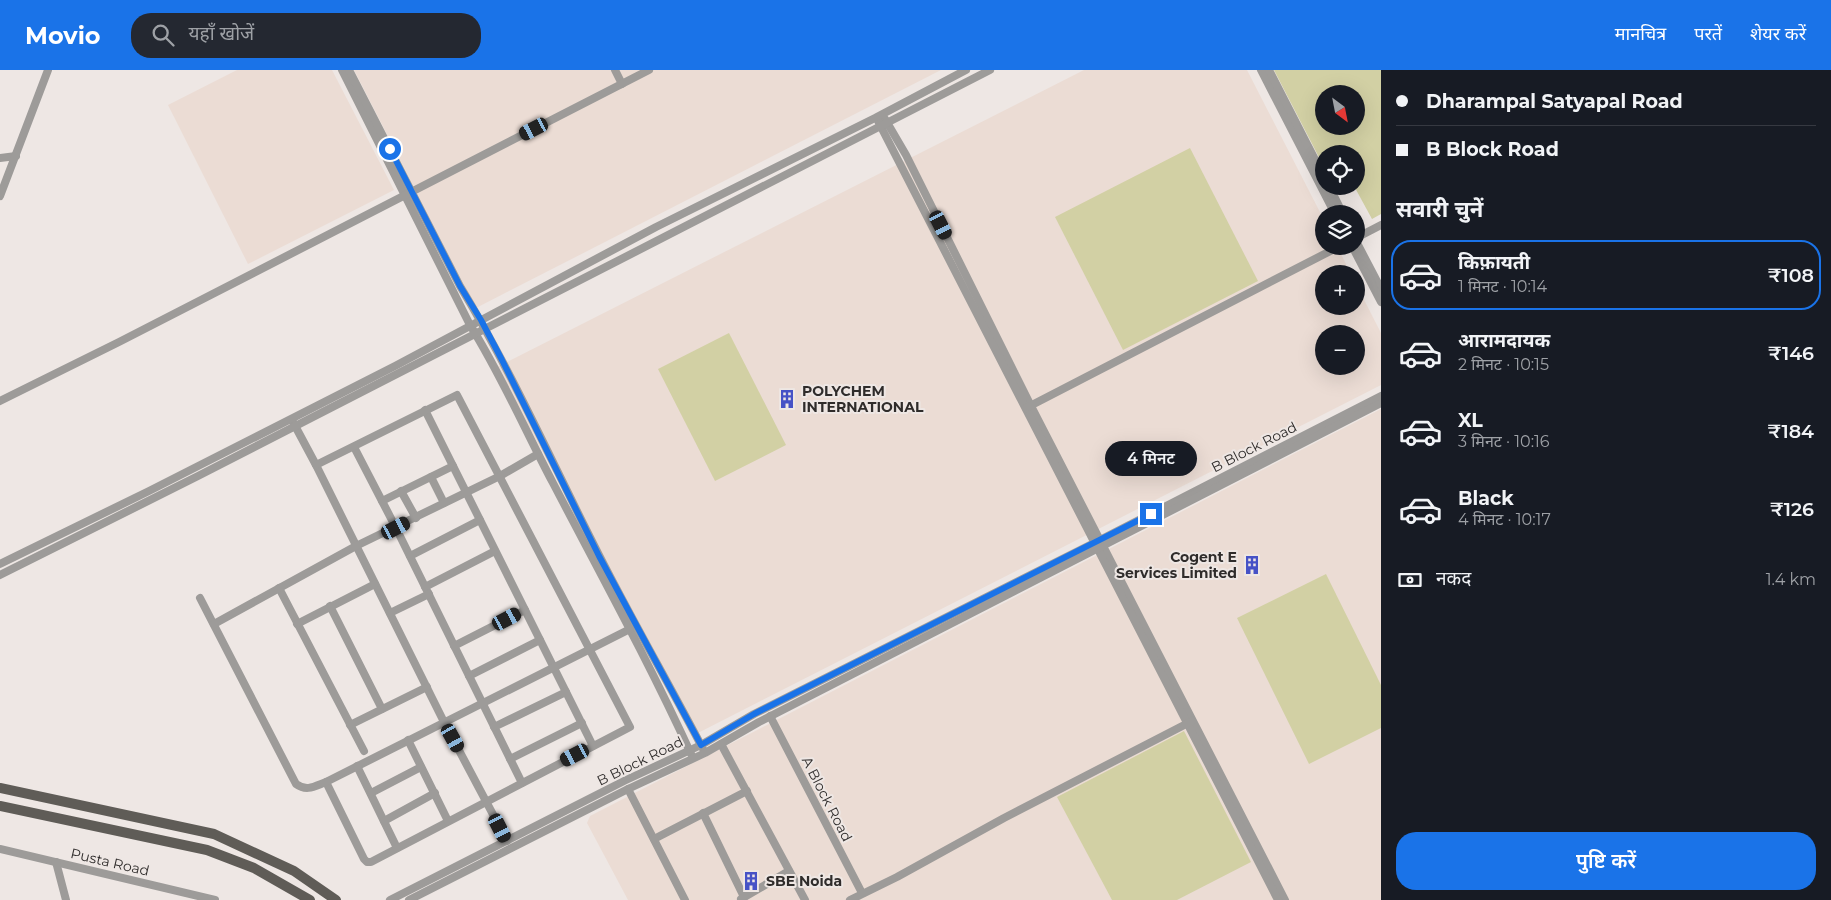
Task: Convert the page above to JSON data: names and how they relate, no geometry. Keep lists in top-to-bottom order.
{
  "streets": {
    "street": ["B Block Road", "A Block Road", "Pusta Road"]
  },
  "crossings": [
    ["B Block Road", "A Block Road"]
  ],
  "places": {
    "building": ["POLYCHEM INTERNATIONAL", "Cogent E Services Limited", "SBE Noida"]
  },
  "north": "bottom right",
  "page": {
    "header": "Movio",
    "search": "यहाँ खोजें",
    "nav": ["मानचित्र", "परतें", "शेयर करें"],
    "banner": ["Dharampal Satyapal Road", "B Block Road"],
    "map_buttons": ["+", "−"],
    "heading": "सवारी चुनें",
    "list": [
      {
        "name": "किफ़ायती",
        "note": "1 मिनट · 10:14",
        "value": "₹108"
      },
      {
        "name": "आरामदायक",
        "note": "2 मिनट · 10:15",
        "value": "₹146"
      },
      {
        "name": "XL",
        "note": "3 मिनट · 10:16",
        "value": "₹184"
      },
      {
        "name": "Black",
        "note": "4 मिनट · 10:17",
        "value": "₹126"
      }
    ],
    "bubble": "4 मिनट",
    "pay": ["नकद", "1.4 km"],
    "buttons": "पुष्टि करें"
  }
}
